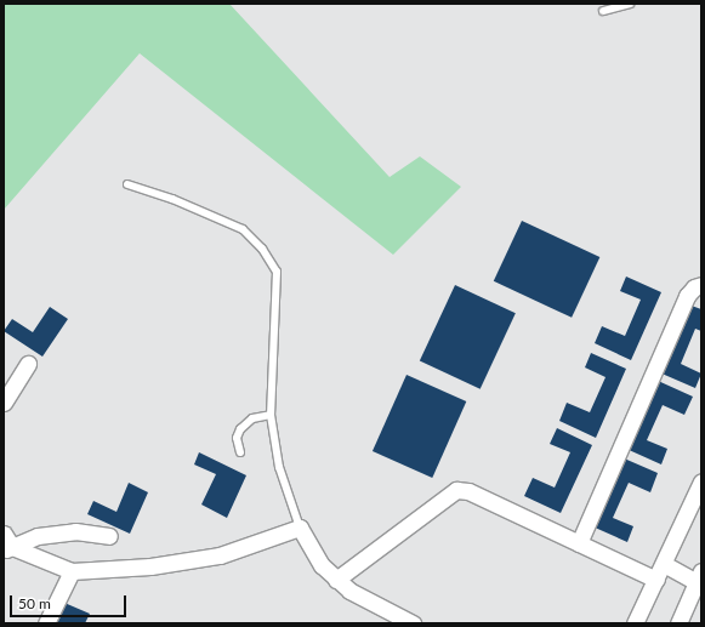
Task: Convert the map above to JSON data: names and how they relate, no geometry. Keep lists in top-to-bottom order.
{
  "scale_bar": "50 m"
}
